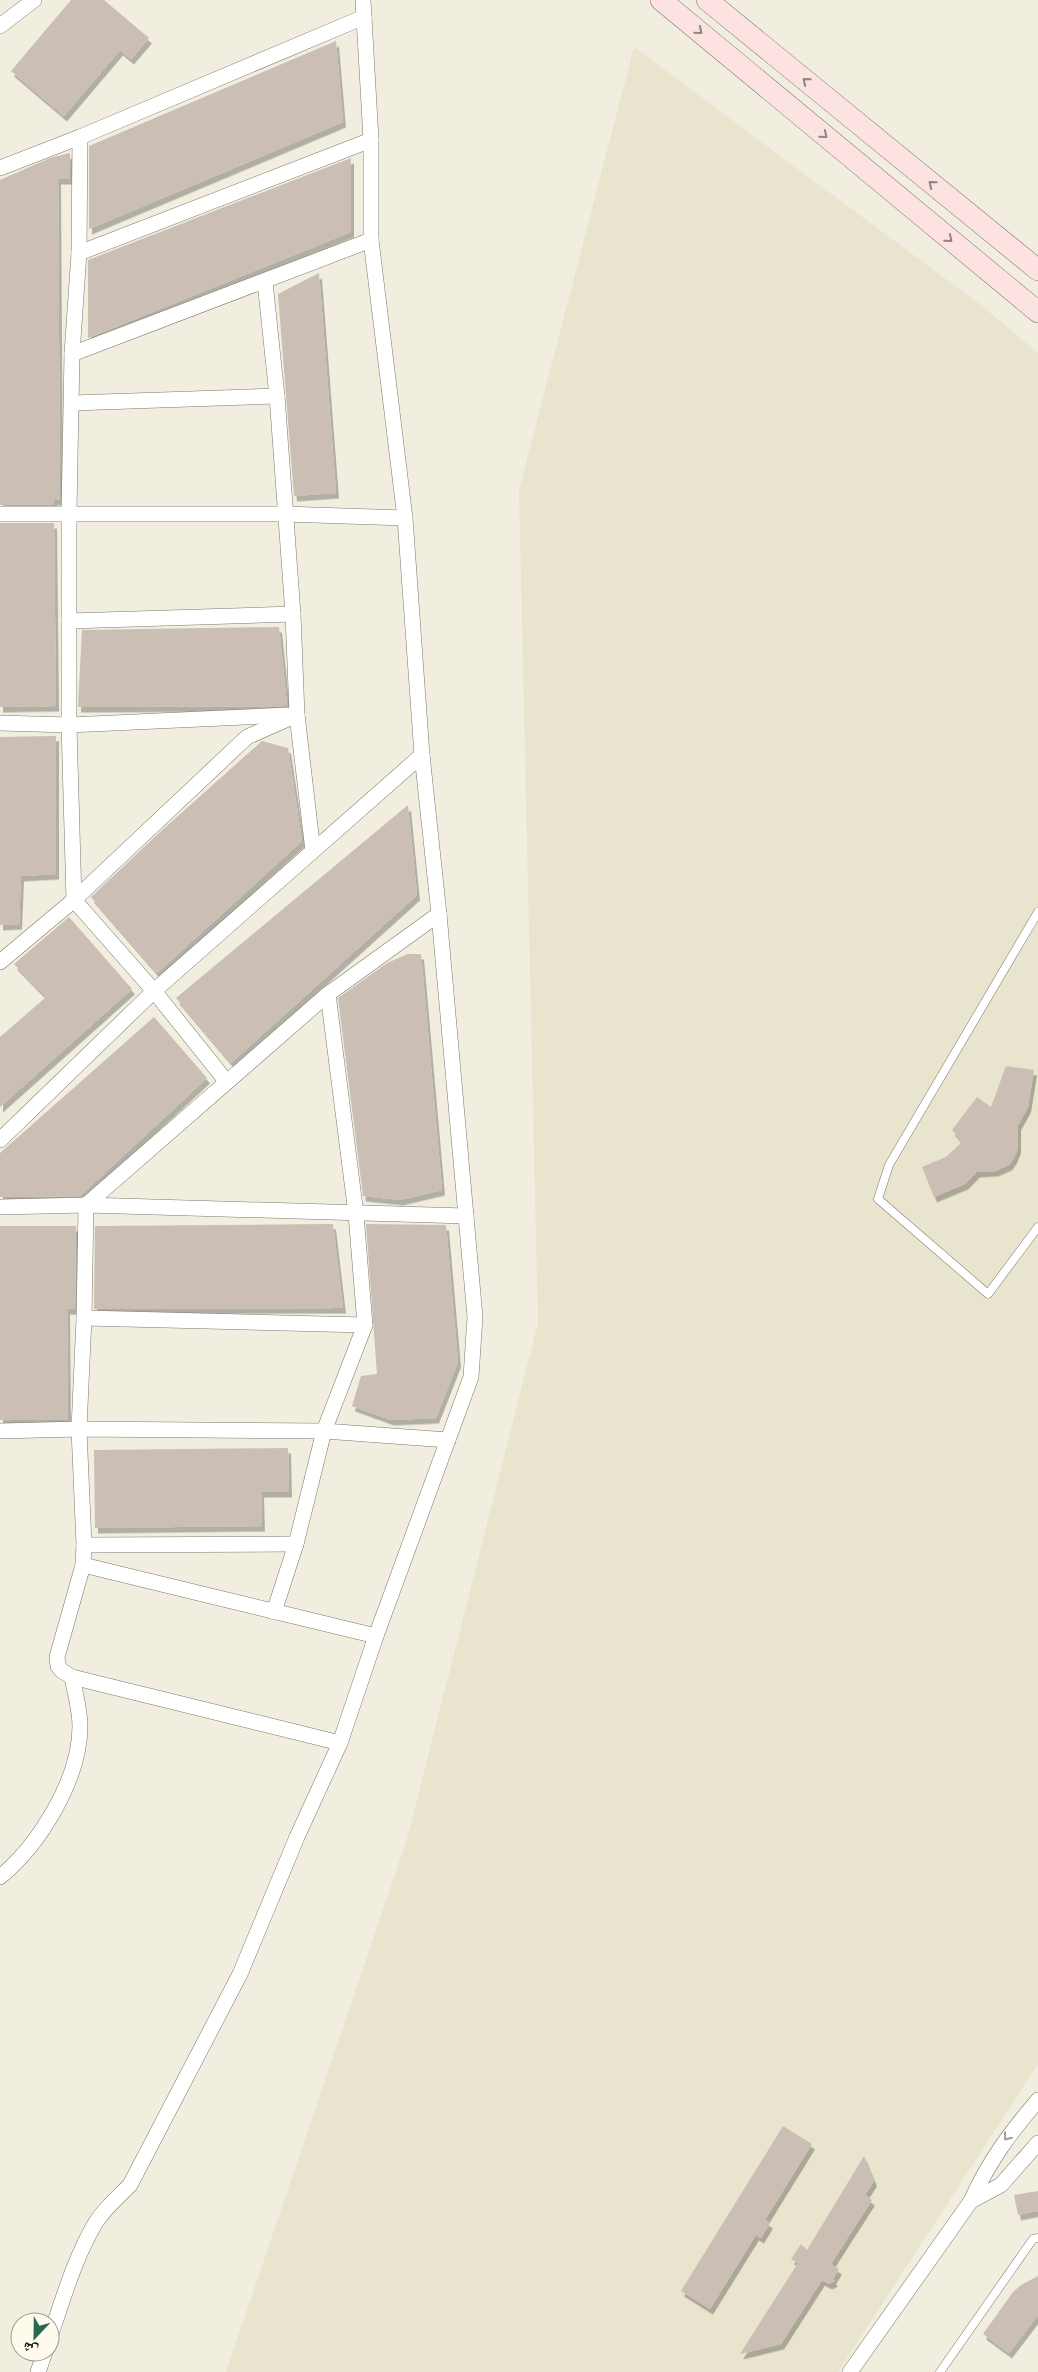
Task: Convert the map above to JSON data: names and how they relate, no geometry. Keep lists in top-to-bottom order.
{
  "north": "bottom"
}
